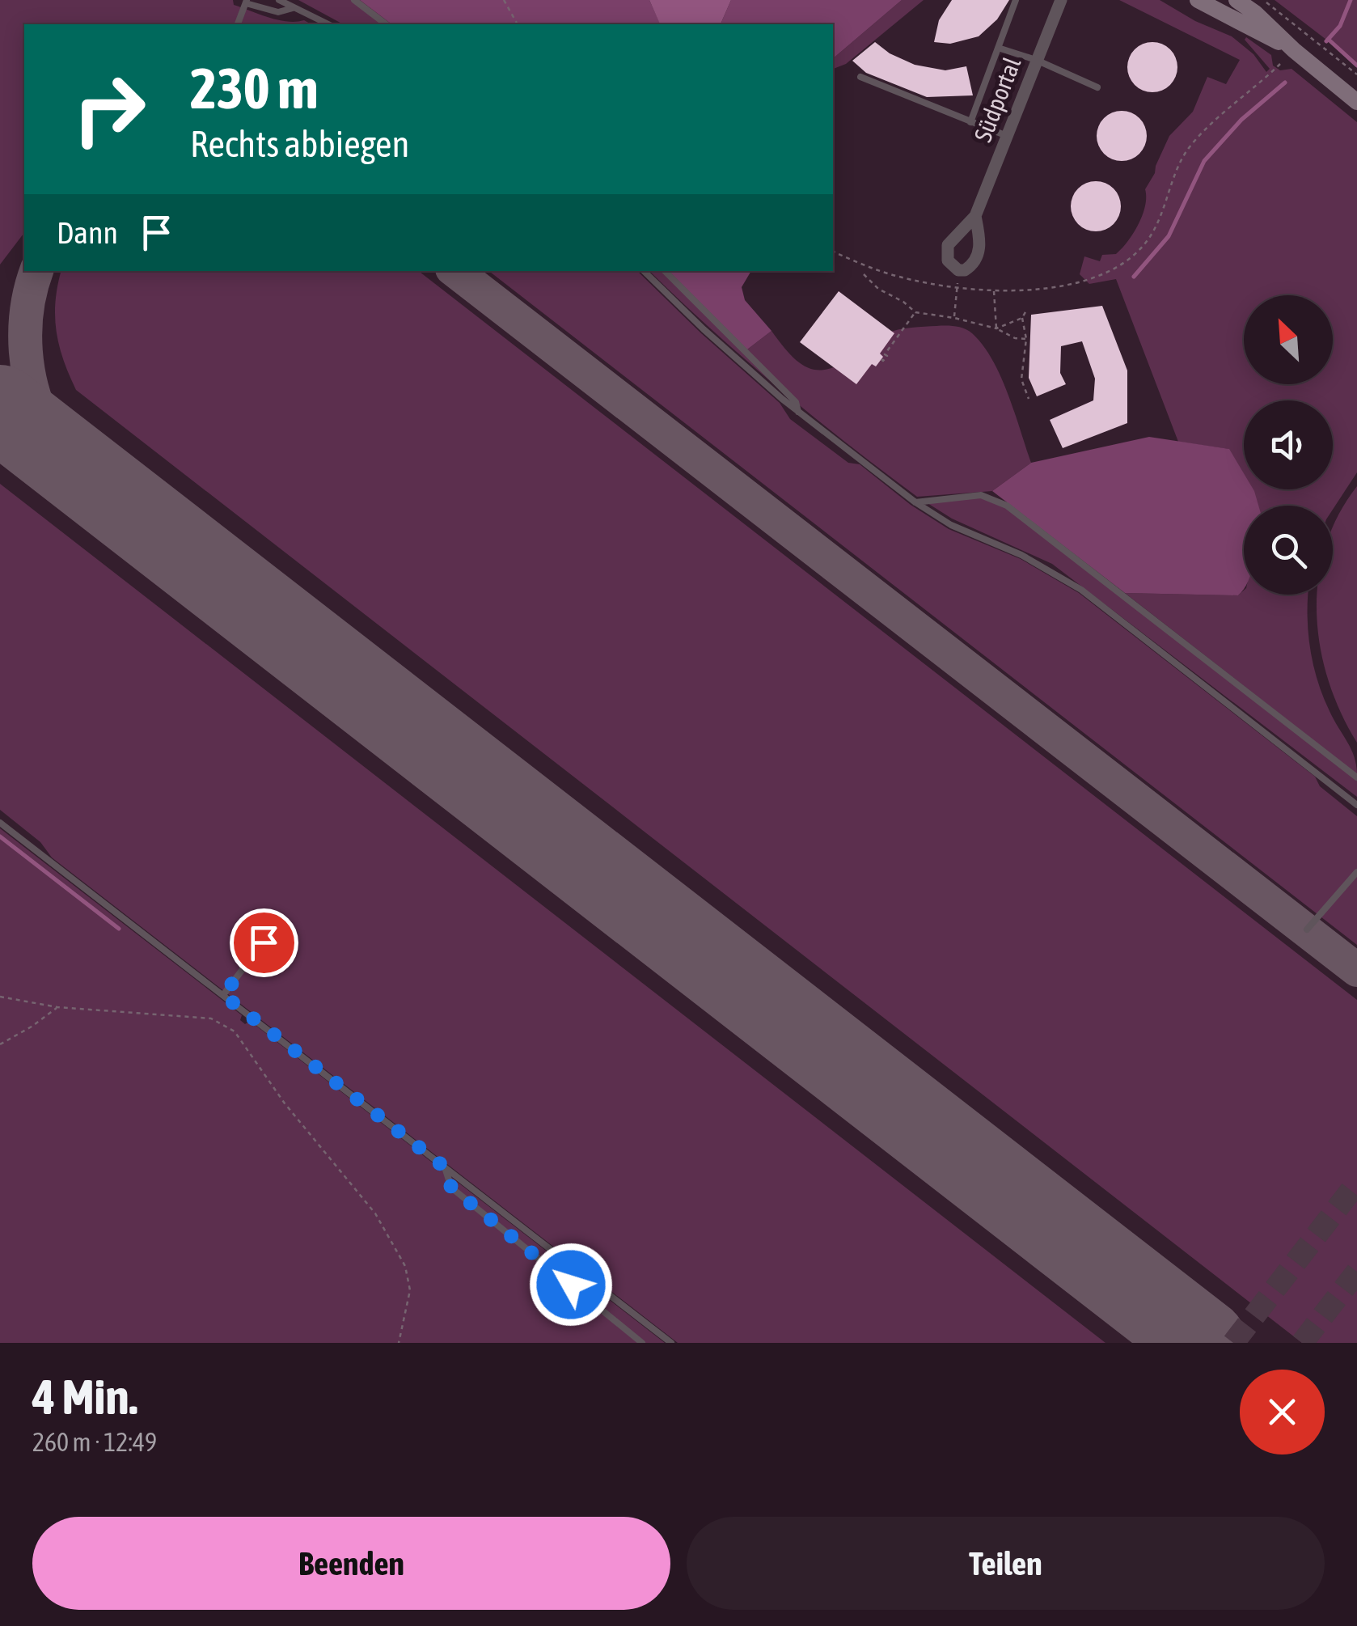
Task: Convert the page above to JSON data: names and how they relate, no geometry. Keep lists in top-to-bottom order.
{
  "streets": {
    "street": ["Südportal"]
  },
  "north": "top left",
  "page": {
    "turn": ["230 m", "Rechts abbiegen"],
    "then": "Dann",
    "heading": ["4 Min.", "260 m · 12:49"],
    "buttons": ["Beenden", "Teilen"]
  }
}
